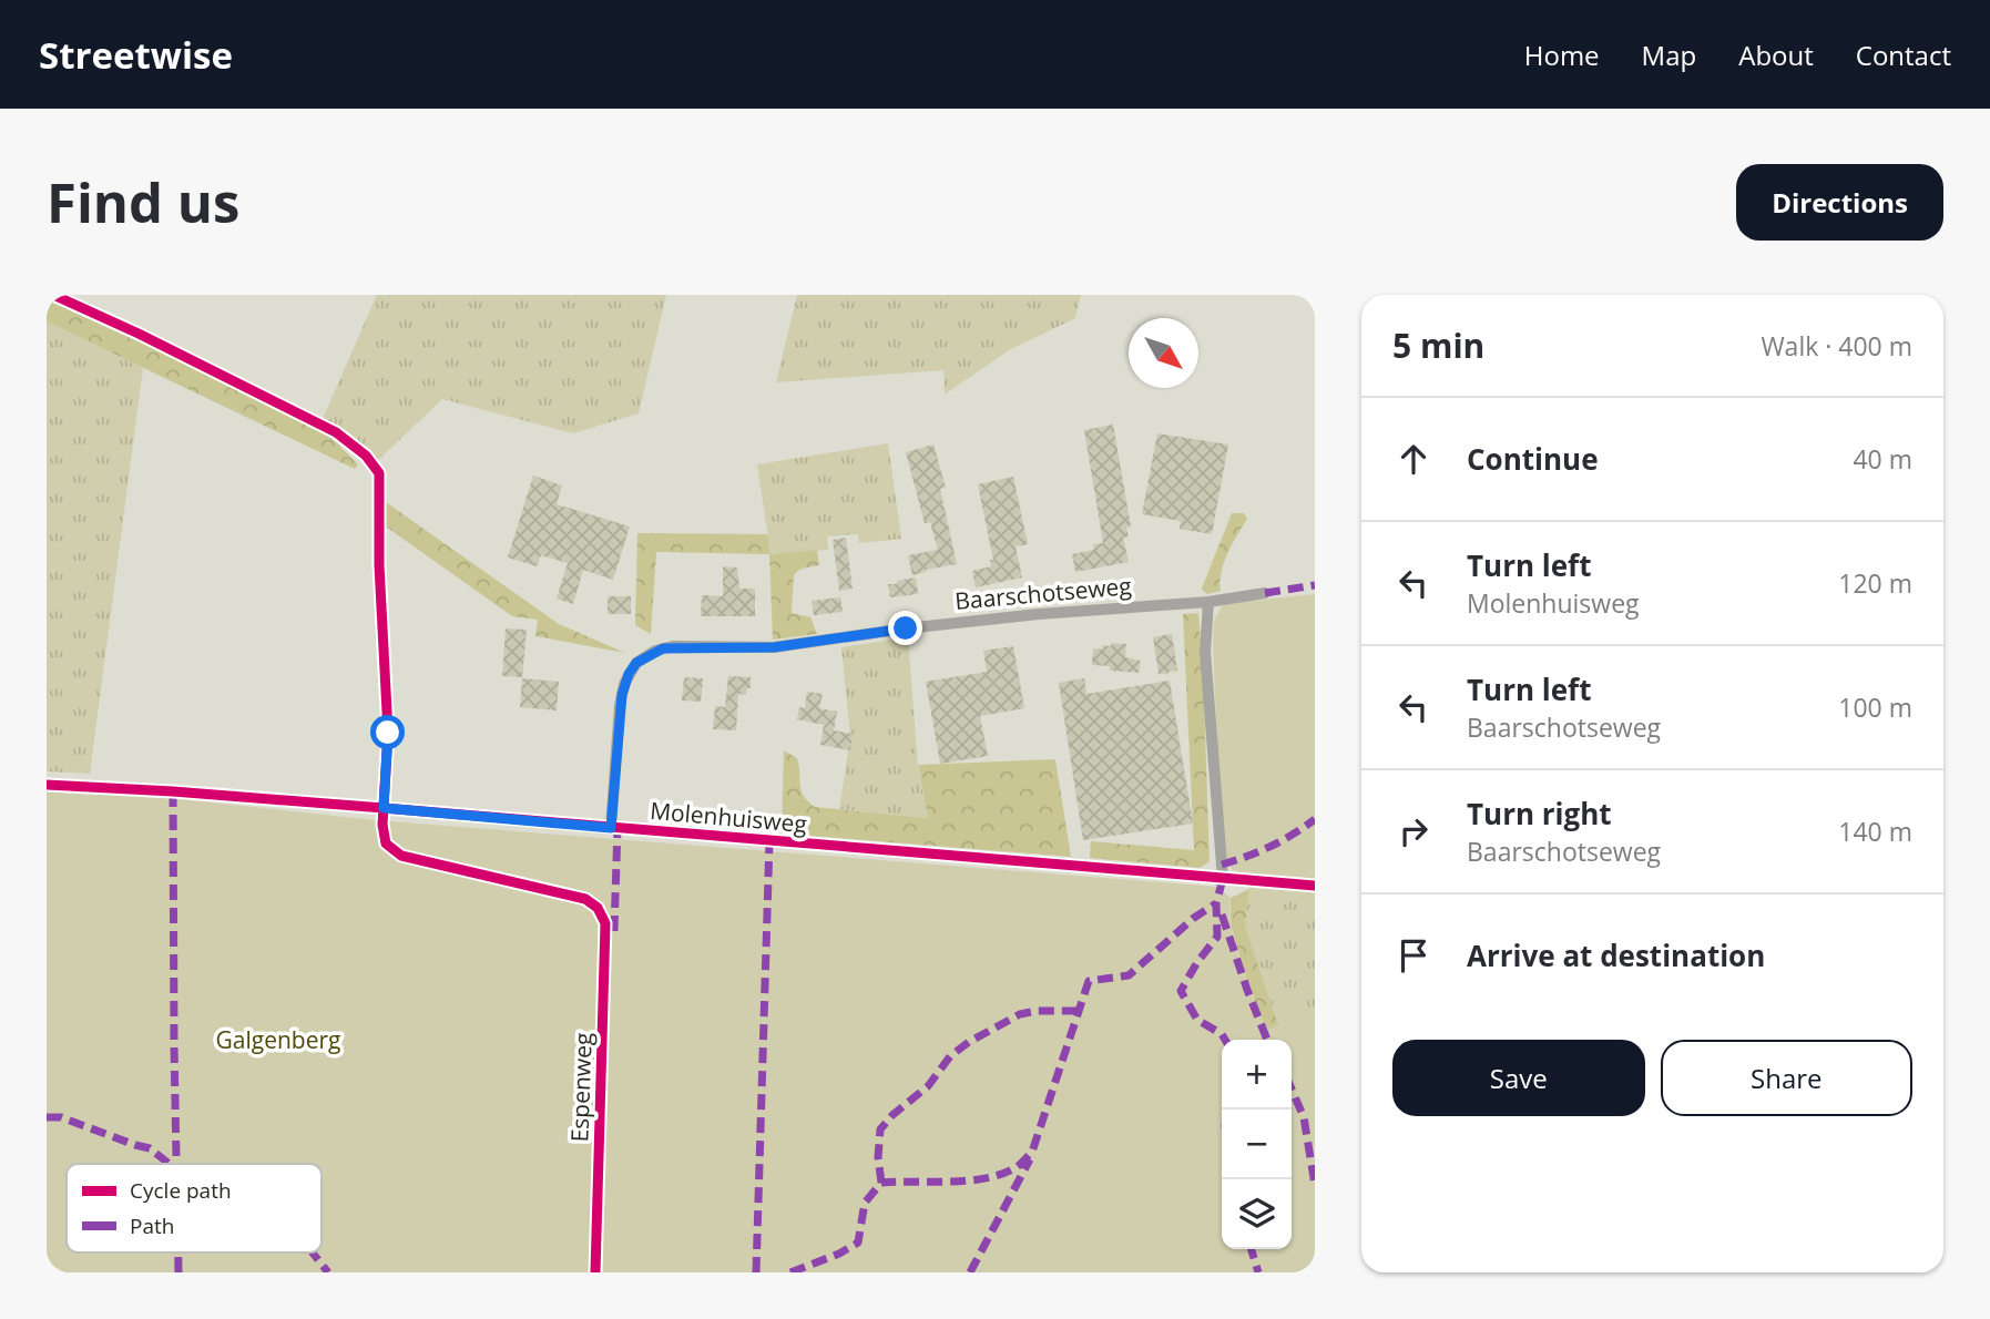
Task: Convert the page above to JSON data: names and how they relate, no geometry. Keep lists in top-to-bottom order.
{
  "streets": {
    "street": ["Baarschotseweg", "Molenhuisweg"],
    "cycle path": ["Espenweg"]
  },
  "crossings": [
    ["Baarschotseweg", "Molenhuisweg"]
  ],
  "parks": ["Galgenberg"],
  "legend": ["Cycle path", "Path"],
  "north": "bottom right",
  "page": {
    "header": "Streetwise",
    "nav": [
      "Home",
      "Map",
      "About",
      "Contact"
    ],
    "buttons": [
      "Directions",
      ["Save", "Share"]
    ],
    "title": "Find us",
    "heading": ["5 min", "Walk · 400 m"],
    "list": [
      ["Continue", "40 m"],
      ["Turn left", "Molenhuisweg", "120 m"],
      ["Turn left", "Baarschotseweg", "100 m"],
      ["Turn right", "Baarschotseweg", "140 m"],
      "Arrive at destination"
    ],
    "map_buttons": ["+", "−"]
  }
}
